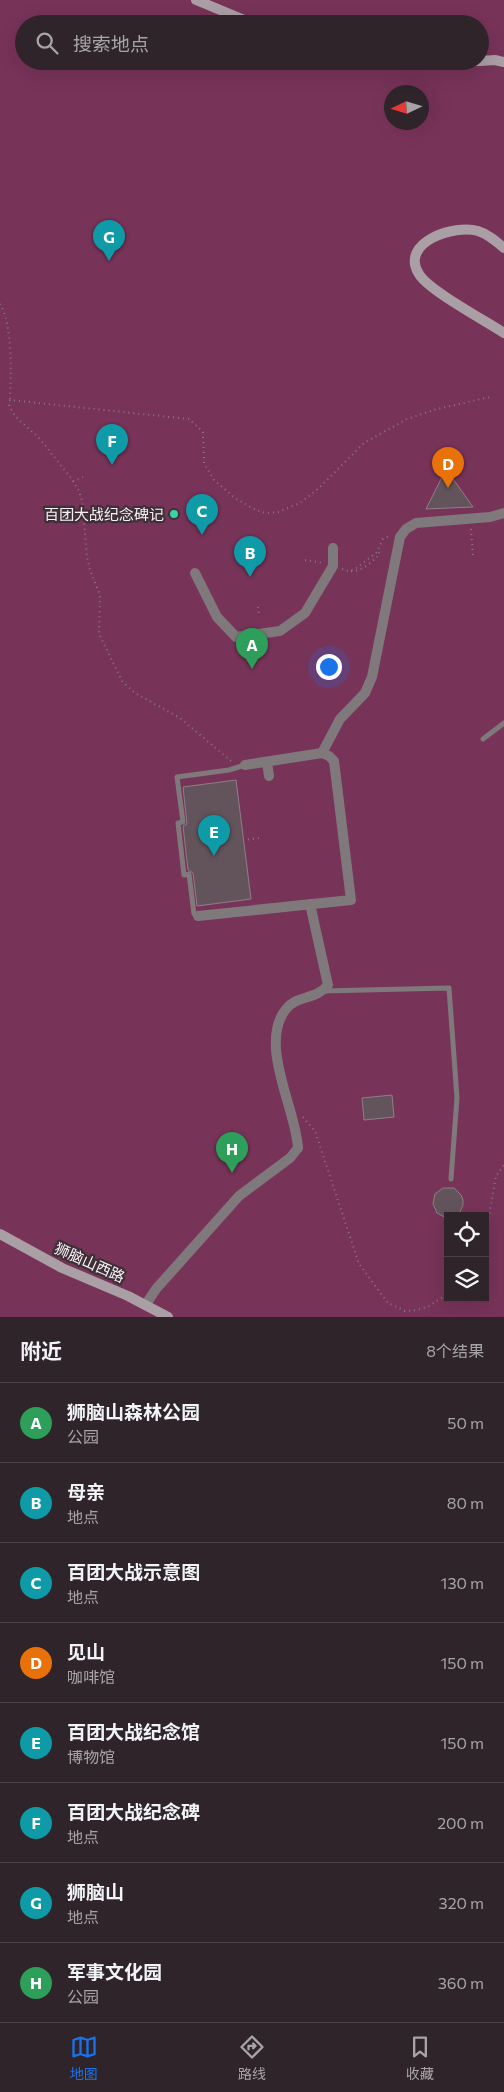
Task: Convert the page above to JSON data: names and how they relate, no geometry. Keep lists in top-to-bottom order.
{
  "streets": {
    "street": ["狮脑山西路"]
  },
  "places": ["百团大战纪念碑记"],
  "north": "left",
  "page": {
    "search": "搜索地点",
    "pins": [
      "G",
      "F",
      "D",
      "C",
      "B",
      "A",
      "E",
      "H"
    ],
    "heading": ["附近", "8个结果"],
    "list": [
      {
        "mark": "A",
        "name": "狮脑山森林公园",
        "note": "公园",
        "value": "50 m"
      },
      {
        "mark": "B",
        "name": "母亲",
        "note": "地点",
        "value": "80 m"
      },
      {
        "mark": "C",
        "name": "百团大战示意图",
        "note": "地点",
        "value": "130 m"
      },
      {
        "mark": "D",
        "name": "见山",
        "note": "咖啡馆",
        "value": "150 m"
      },
      {
        "mark": "E",
        "name": "百团大战纪念馆",
        "note": "博物馆",
        "value": "150 m"
      },
      {
        "mark": "F",
        "name": "百团大战纪念碑",
        "note": "地点",
        "value": "200 m"
      },
      {
        "mark": "G",
        "name": "狮脑山",
        "note": "地点",
        "value": "320 m"
      },
      {
        "mark": "H",
        "name": "军事文化园",
        "note": "公园",
        "value": "360 m"
      }
    ],
    "nav": ["地图", "路线", "收藏"]
  }
}
